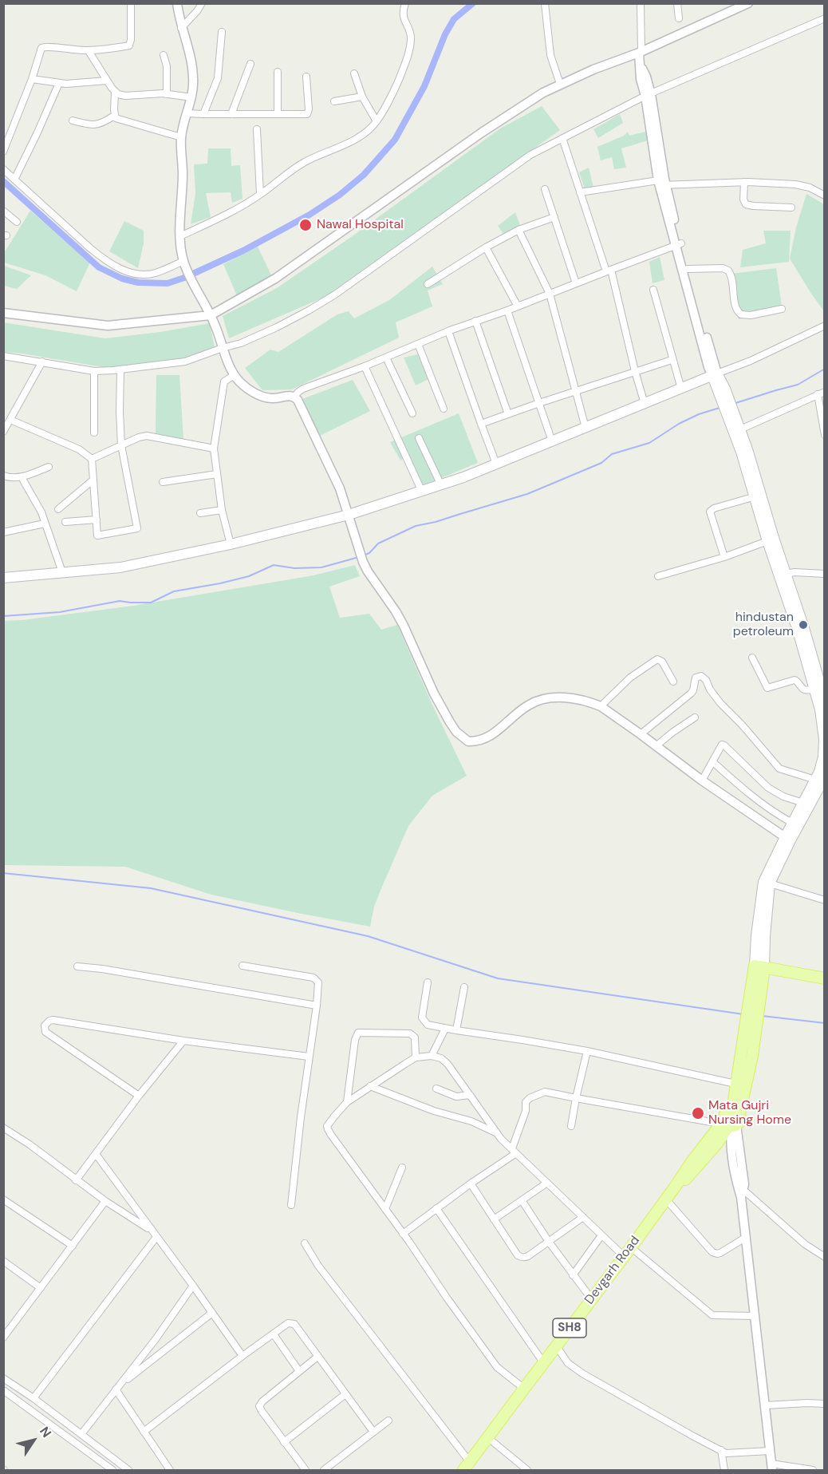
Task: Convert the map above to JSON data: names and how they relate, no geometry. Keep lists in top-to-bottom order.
{
  "streets": {
    "main road": ["Devgarh Road", "SH8"]
  },
  "crossings": [
    ["Devgarh Road", "SH8"]
  ],
  "places": ["Nawal Hospital", "hindustan petroleum", "Mata Gujri Nursing Home"],
  "north": "top right"
}
